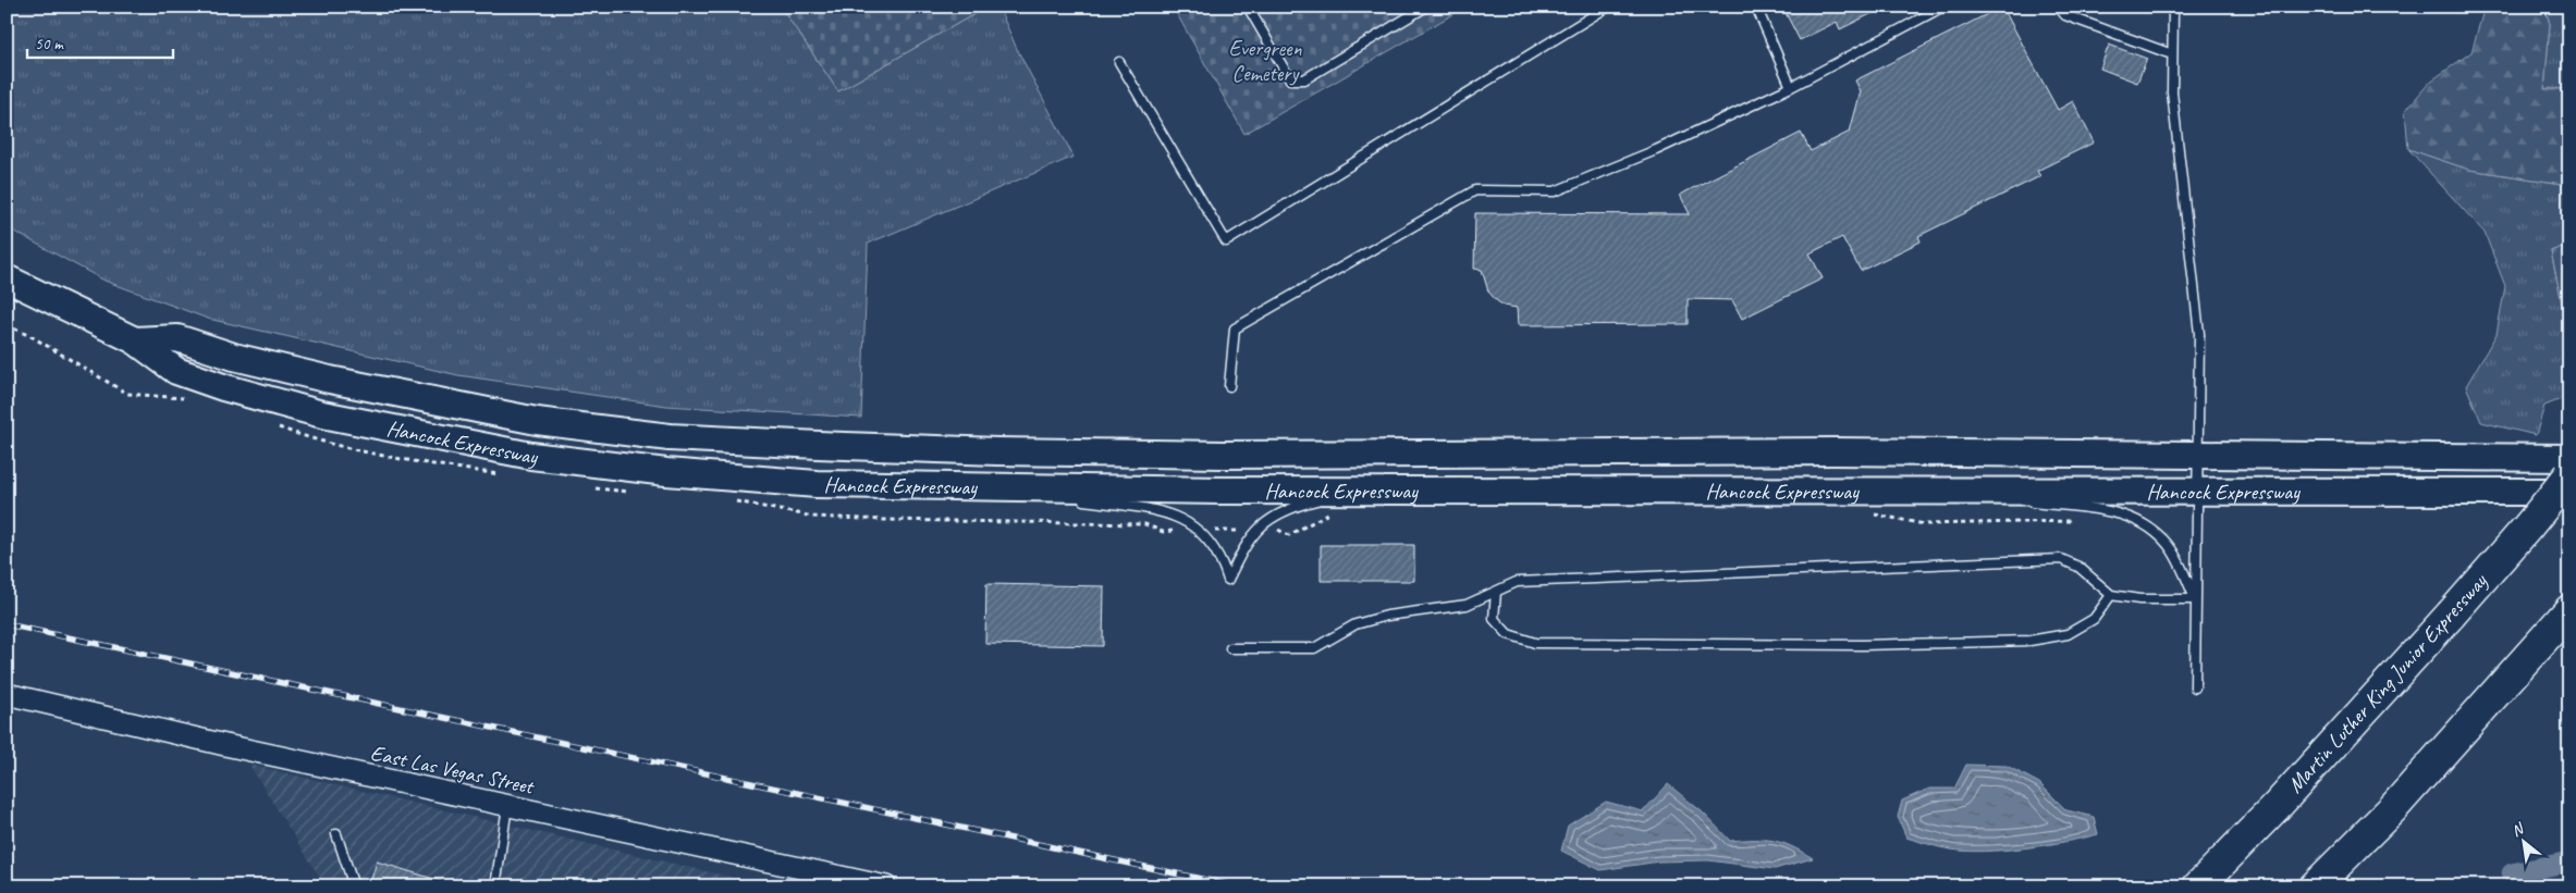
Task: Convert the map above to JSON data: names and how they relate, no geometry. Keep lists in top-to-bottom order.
{
  "streets": {
    "highway": ["Martin Luther King Junior Expressway"],
    "main road": ["Hancock Expressway"],
    "street": ["East Las Vegas Street"]
  },
  "parks": ["Evergreen Cemetery"],
  "scale_bar": "50 m",
  "north": "top left"
}
